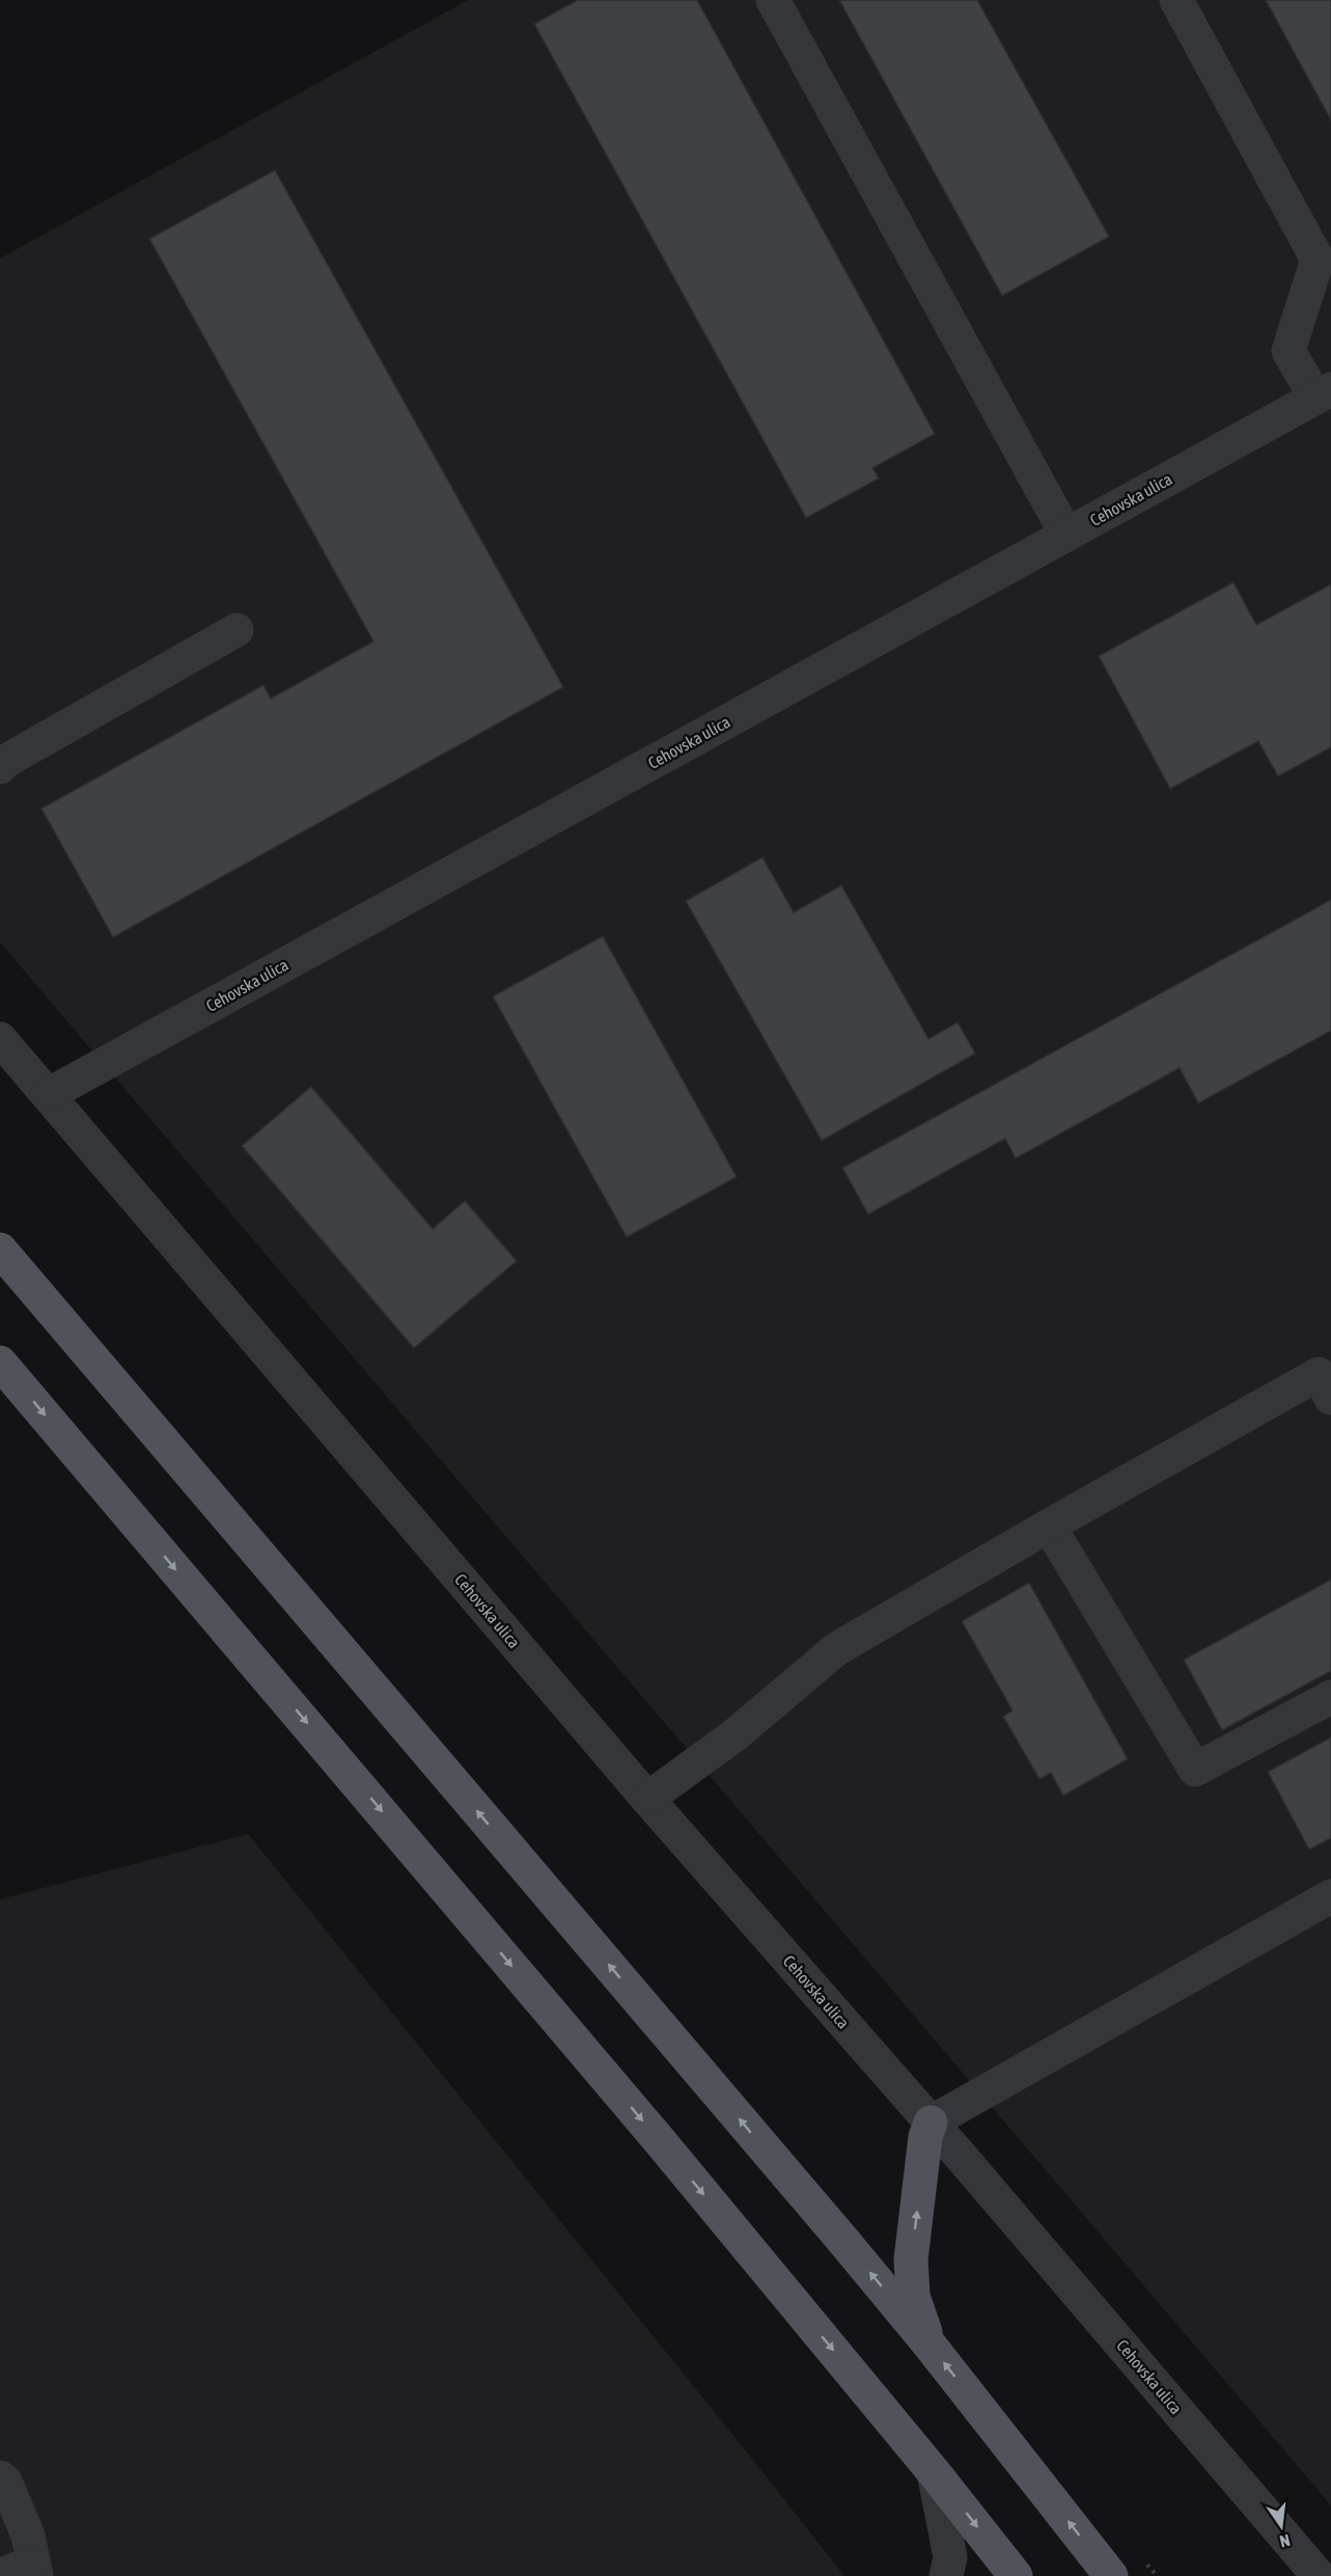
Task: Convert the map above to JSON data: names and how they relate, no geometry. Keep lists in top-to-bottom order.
{
  "streets": {
    "street": ["Cehovska ulica"]
  },
  "north": "bottom"
}
